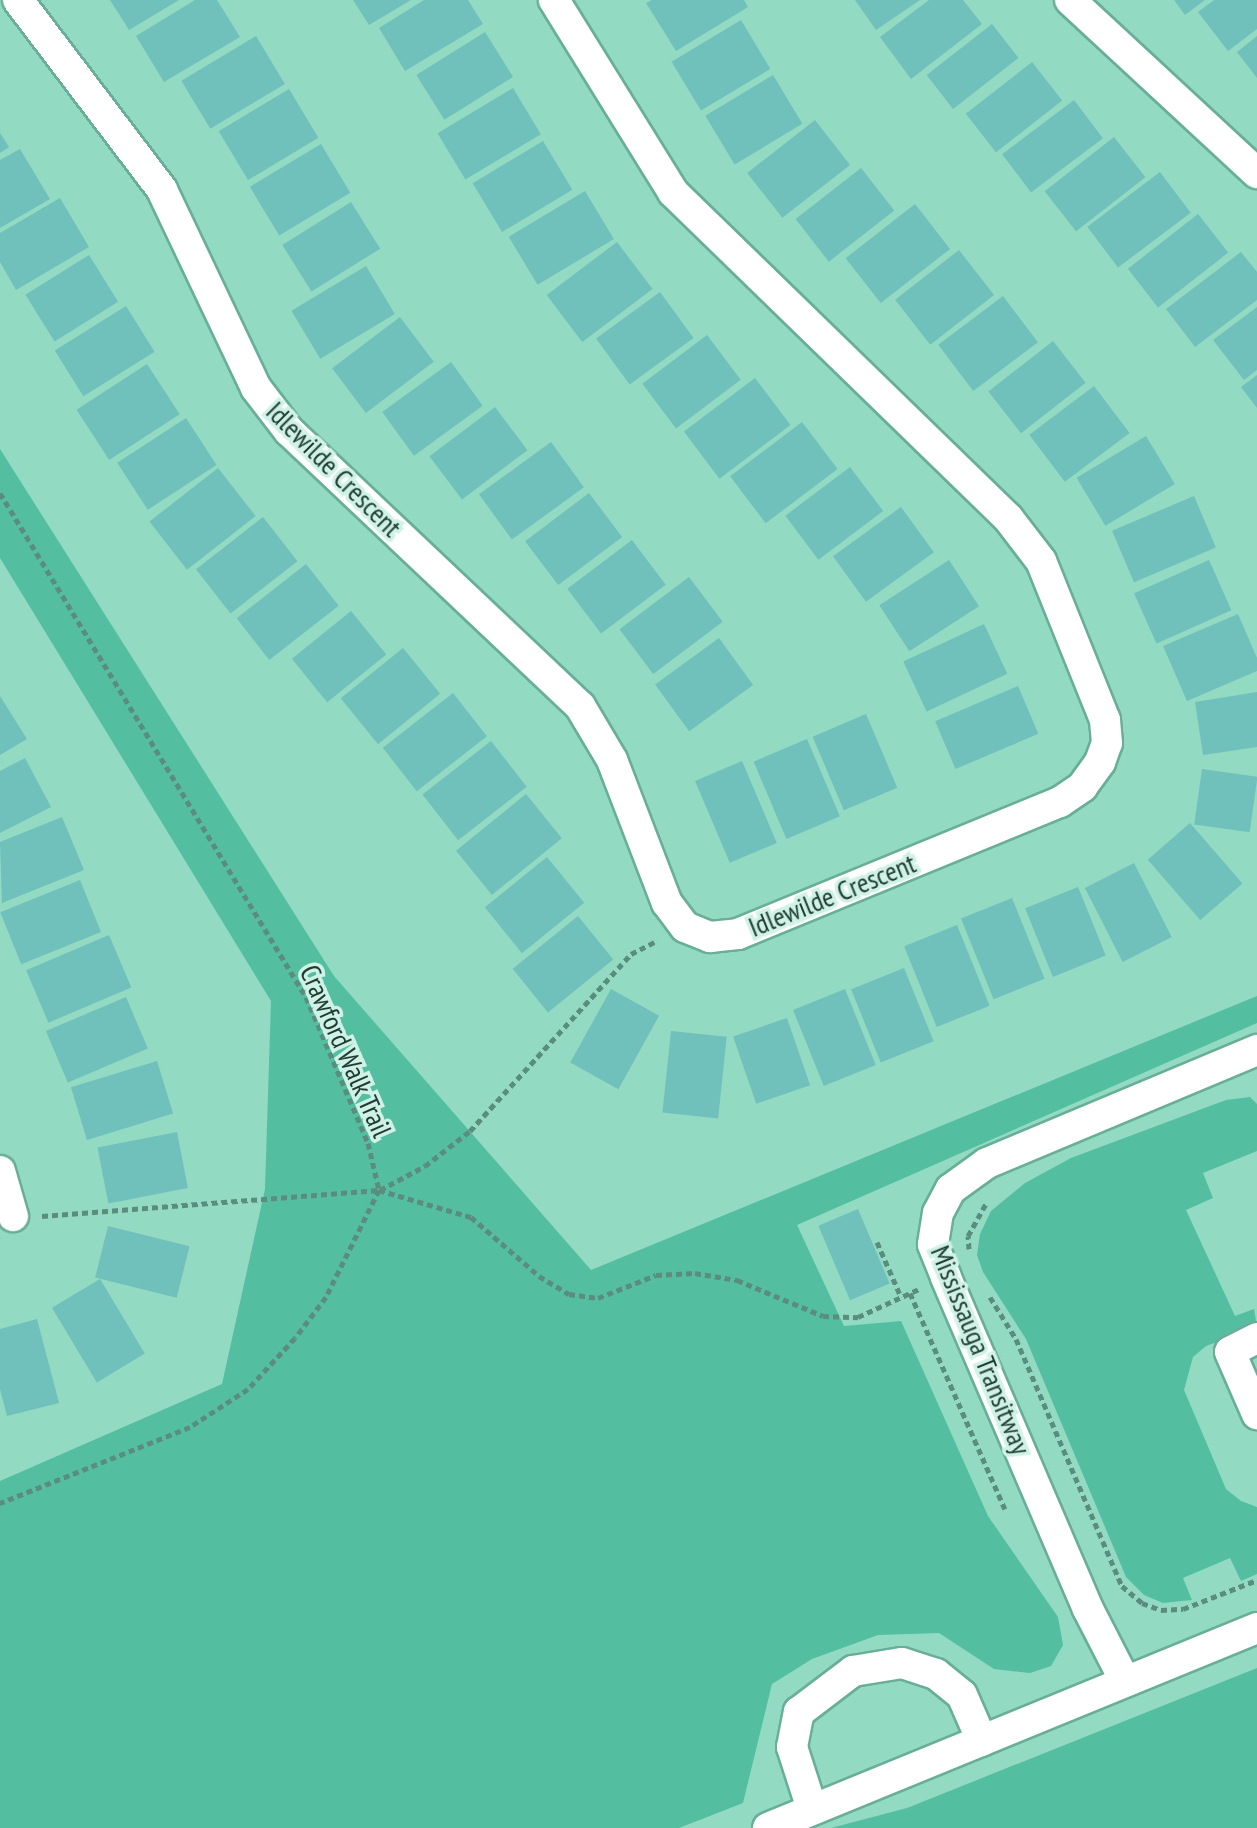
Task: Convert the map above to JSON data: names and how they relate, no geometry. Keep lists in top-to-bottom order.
{
  "streets": {
    "street": ["Idlewilde Crescent", "Mississauga Transitway"],
    "path": ["Crawford Walk Trail"]
  }
}
